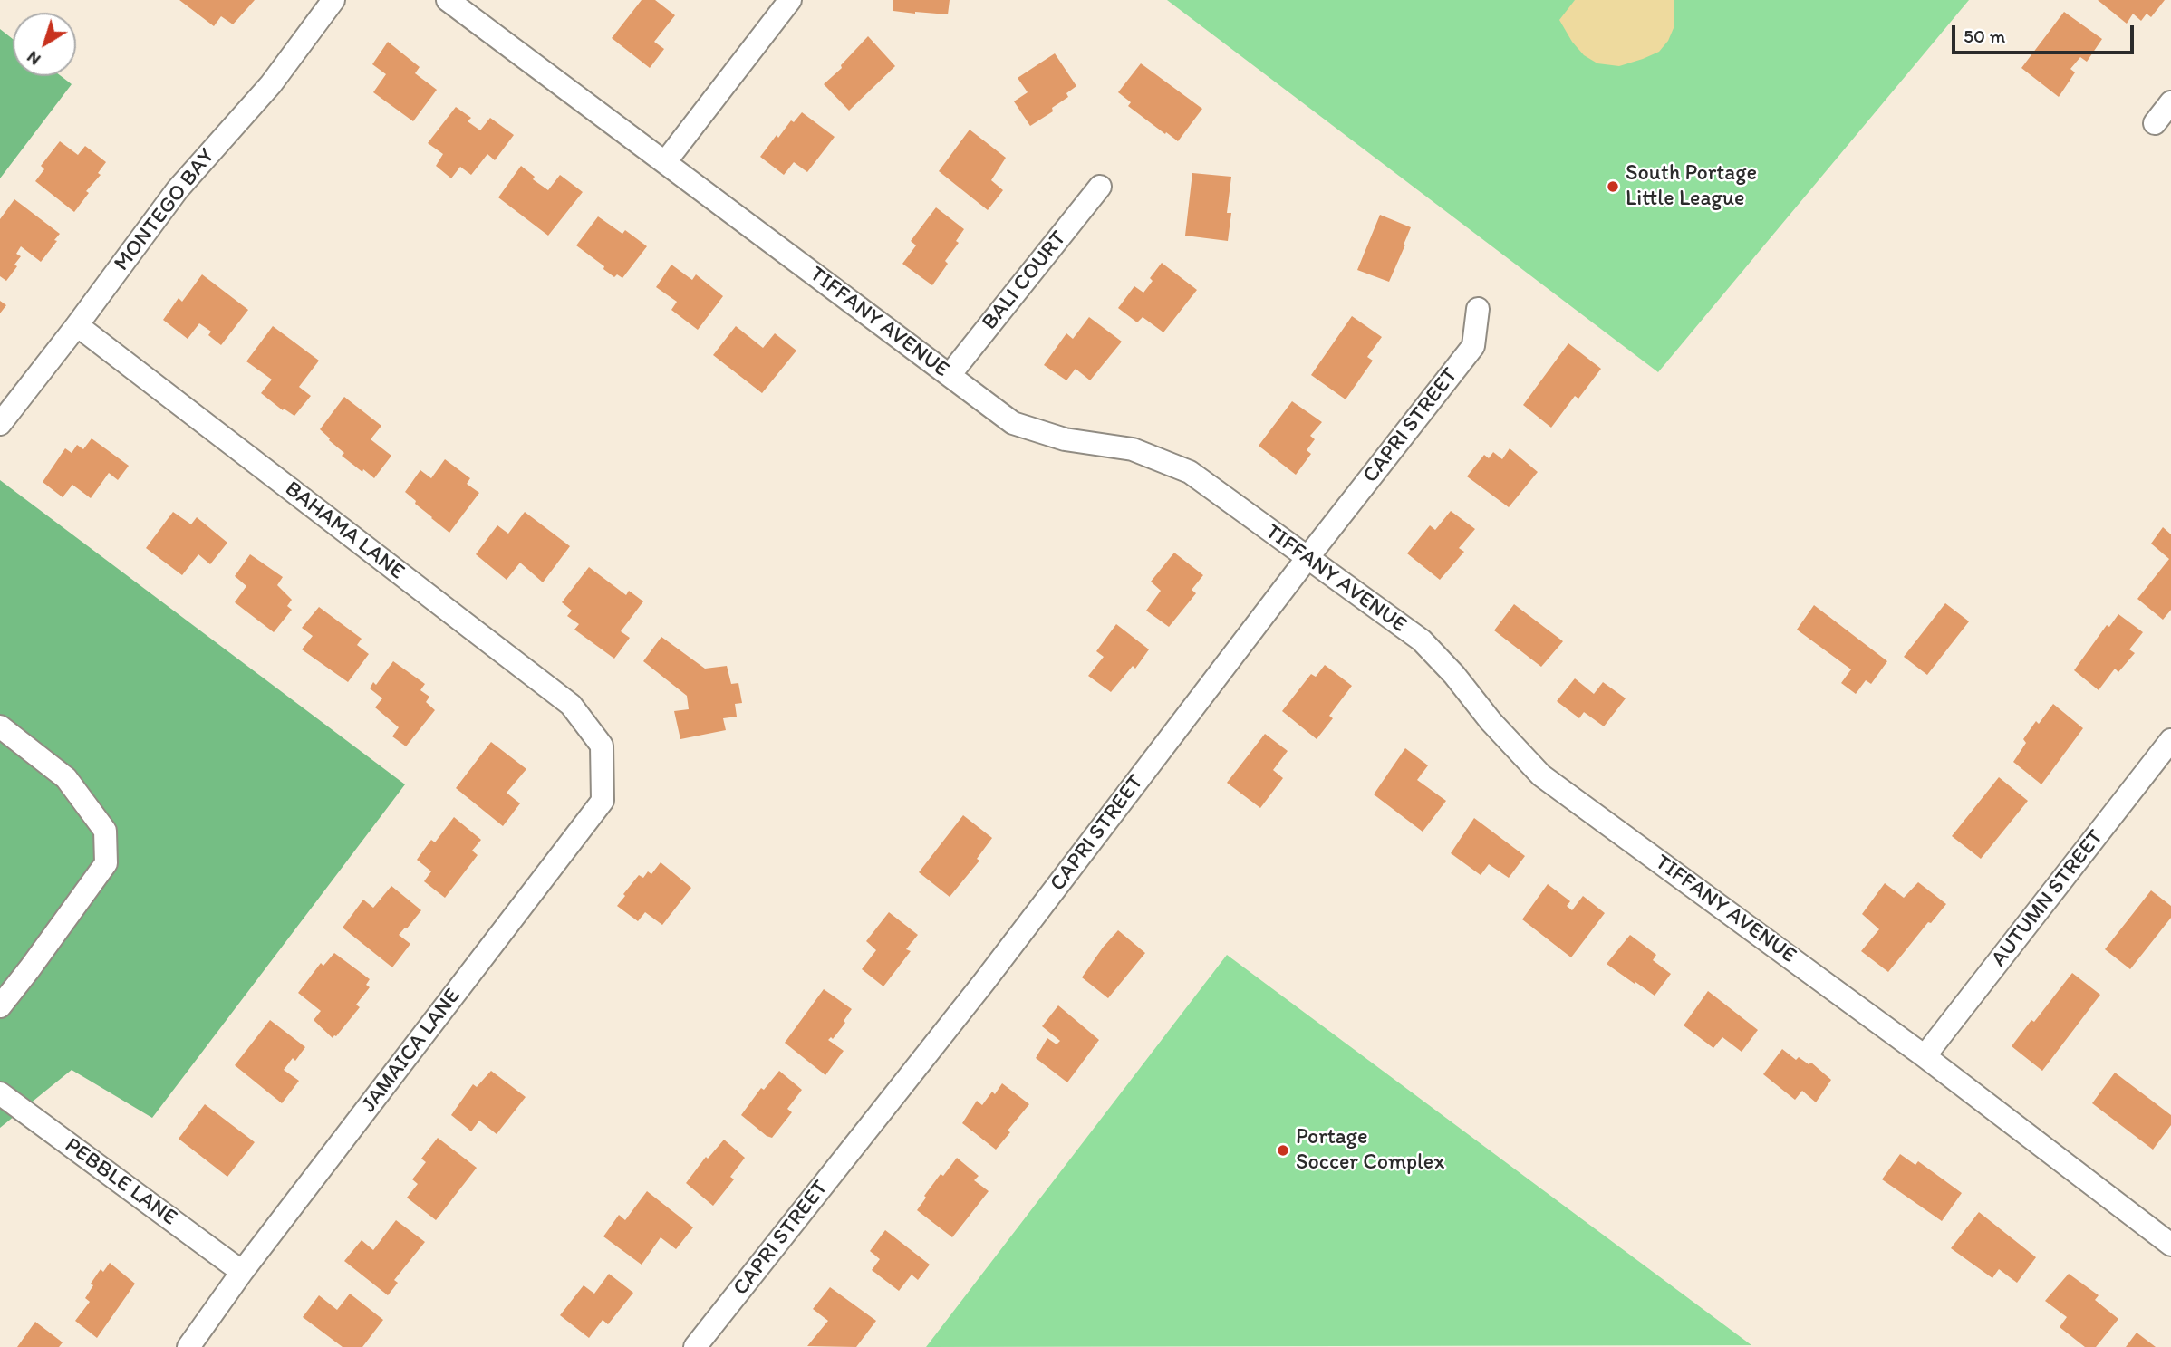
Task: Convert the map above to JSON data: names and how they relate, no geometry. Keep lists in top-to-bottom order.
{
  "streets": {
    "street": [
      "MONTEGO BAY",
      "BALI COURT",
      "TIFFANY AVENUE",
      "CAPRI STREET",
      "BAHAMA LANE",
      "AUTUMN STREET",
      "JAMAICA LANE",
      "PEBBLE LANE"
    ]
  },
  "crossings": [
    ["MONTEGO BAY", "BAHAMA LANE"],
    ["BALI COURT", "TIFFANY AVENUE"],
    ["TIFFANY AVENUE", "CAPRI STREET"],
    ["TIFFANY AVENUE", "AUTUMN STREET"],
    ["BAHAMA LANE", "JAMAICA LANE"],
    ["JAMAICA LANE", "PEBBLE LANE"]
  ],
  "places": ["South Portage Little League", "Portage Soccer Complex"],
  "scale_bar": "50 m",
  "north": "bottom left"
}
